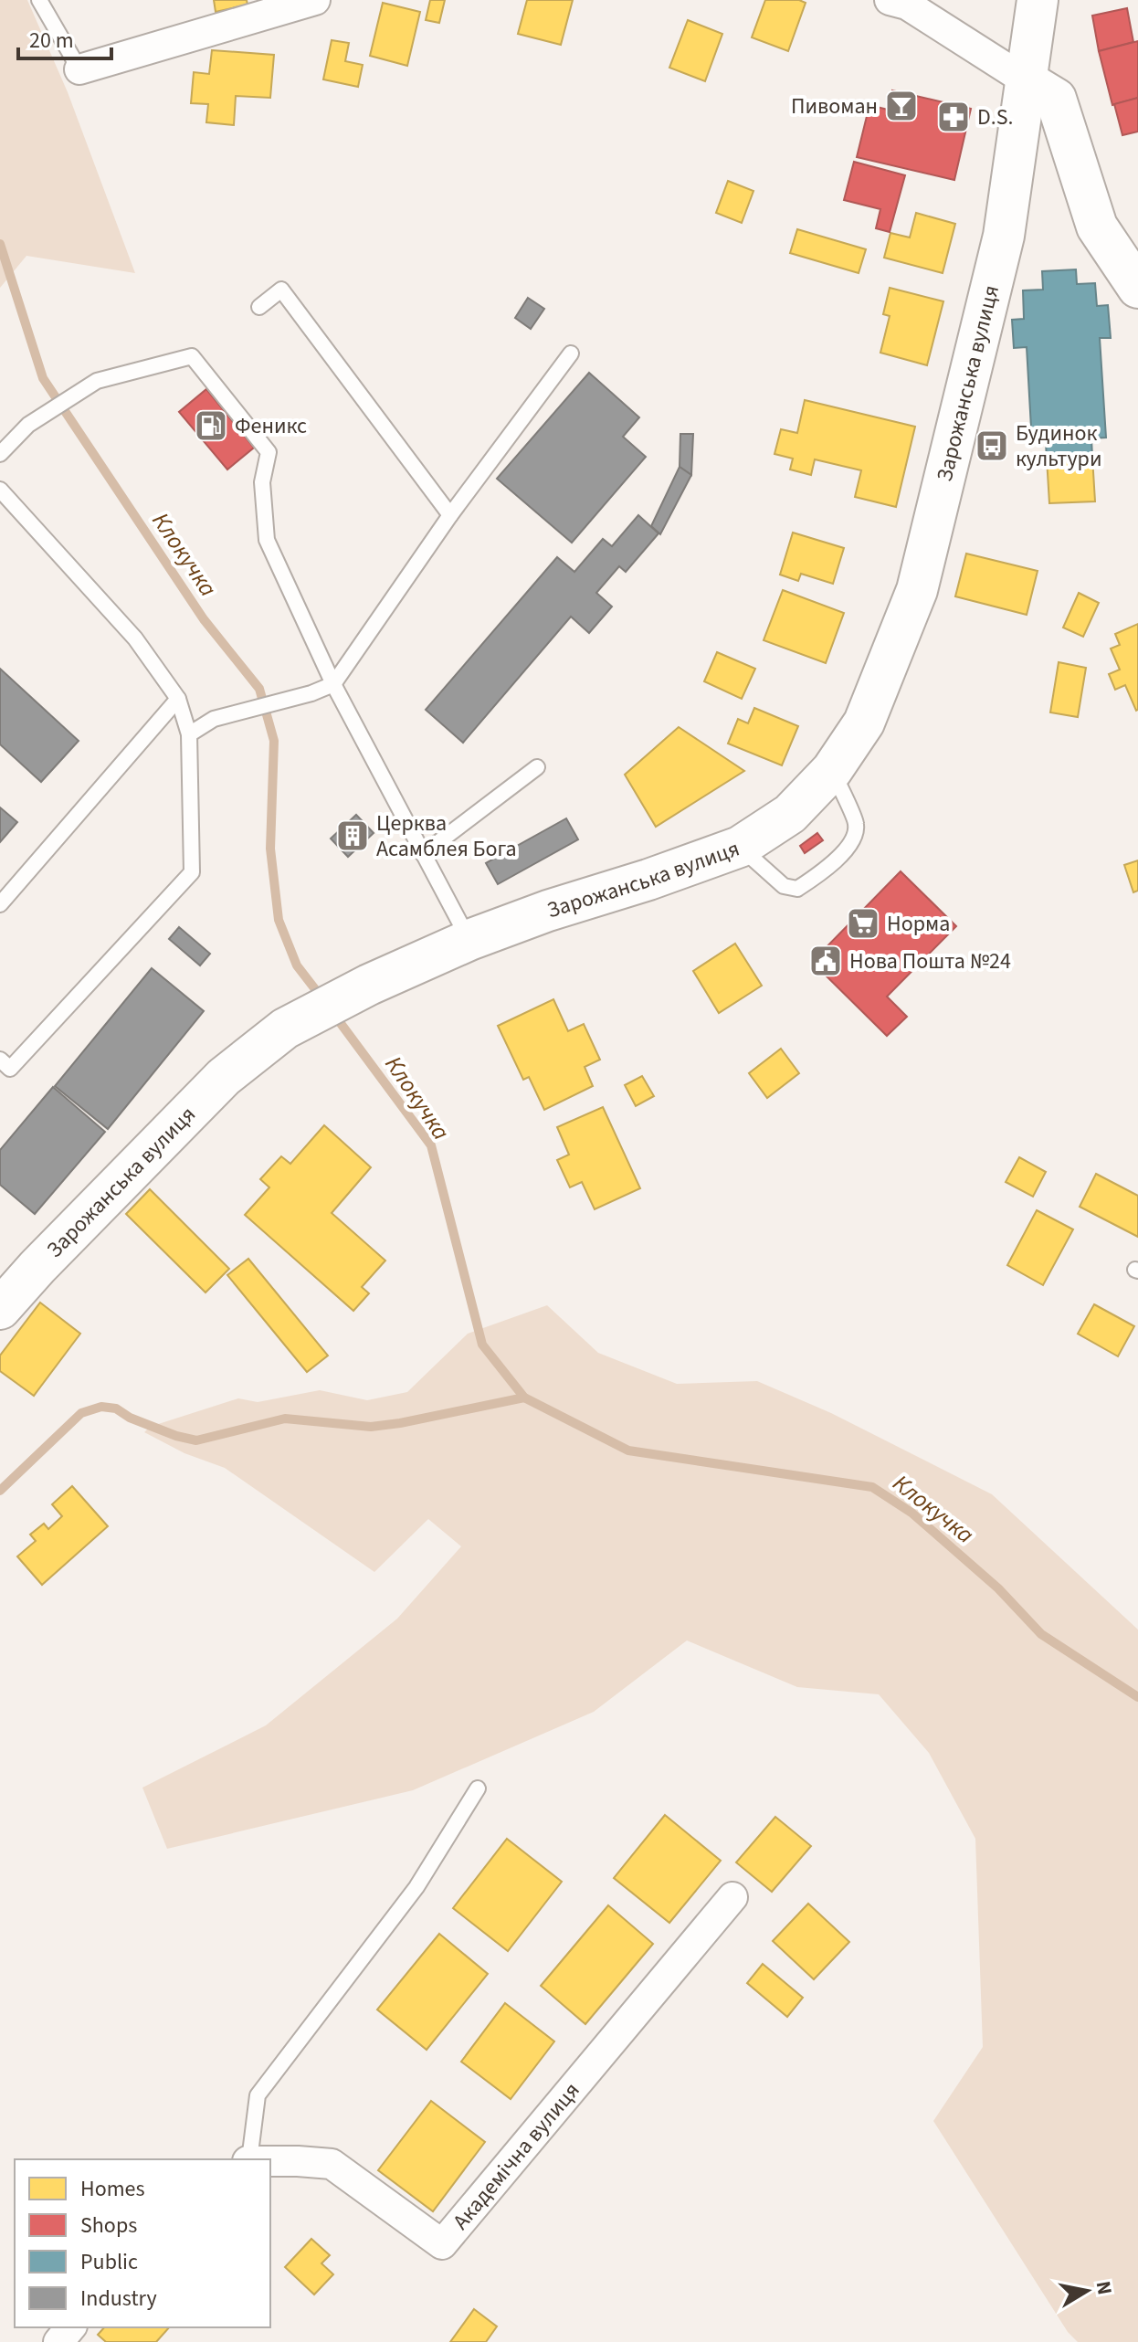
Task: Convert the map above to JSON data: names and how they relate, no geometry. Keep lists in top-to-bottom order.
{
  "streets": {
    "street": ["Зарожанська вулиця", "Академічна вулиця"]
  },
  "water": ["Клокучка"],
  "places": {
    "bar": ["Пивоман"],
    "pharmacy": ["D.S."],
    "fuel station": ["Феникс"],
    "bus stop": ["Будинок культури"],
    "building": ["Церква Асамблея Бога"],
    "supermarket": ["Норма"],
    "public building": ["Нова Пошта №24"]
  },
  "legend": [
    "Homes",
    "Shops",
    "Public",
    "Industry"
  ],
  "scale_bar": "20 m",
  "north": "right"
}
